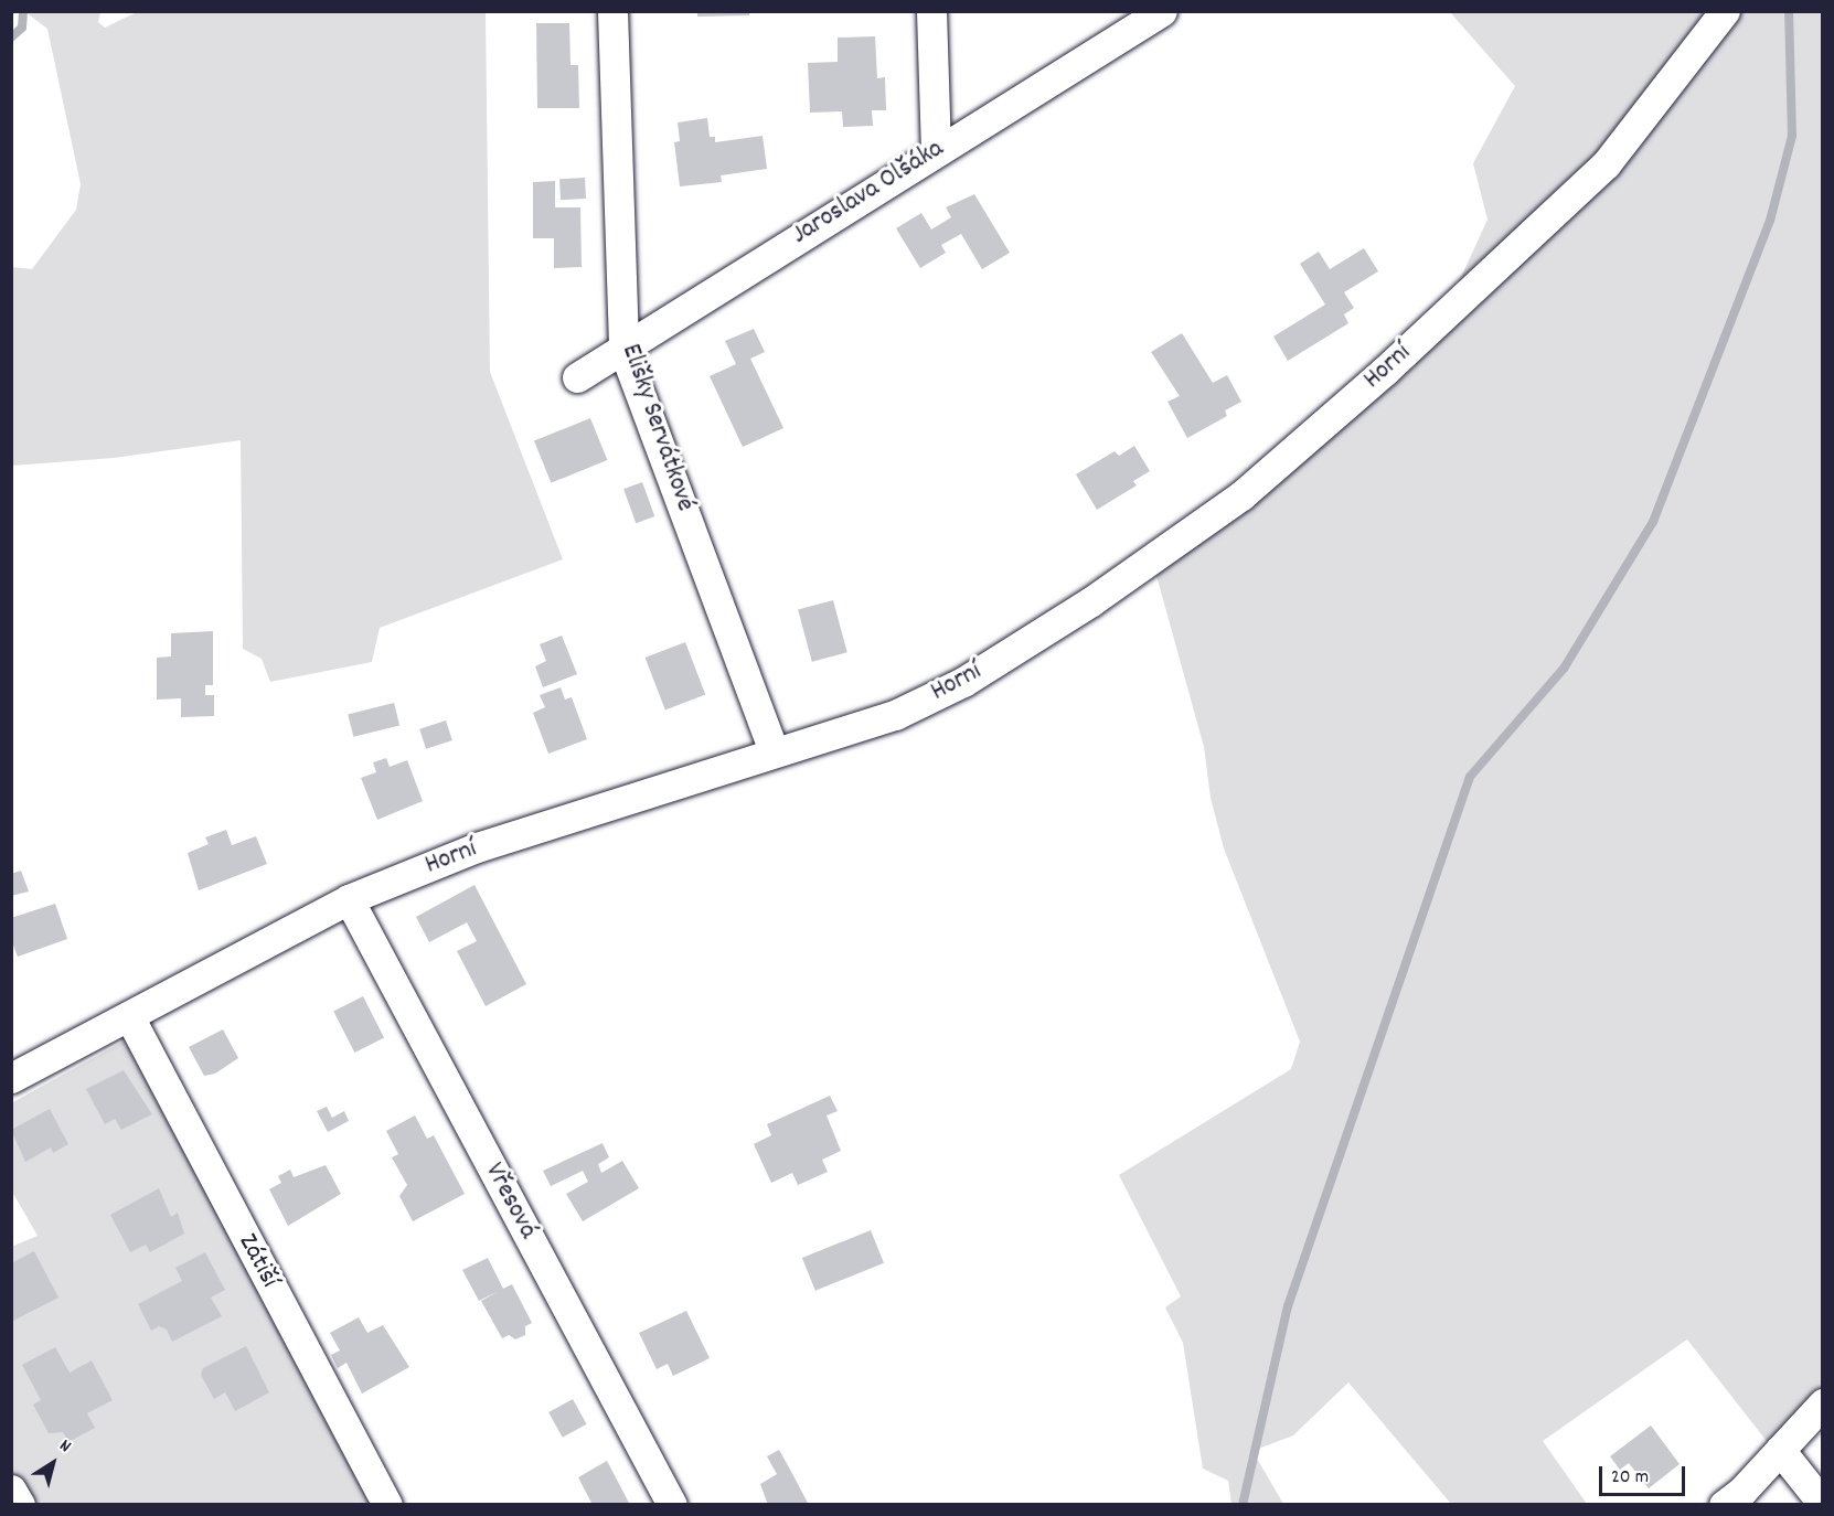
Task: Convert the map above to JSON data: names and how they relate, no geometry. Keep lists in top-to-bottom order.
{
  "streets": {
    "street": [
      "Jaroslava Olšáka",
      "Horní",
      "Elišky Servátkové",
      "Vřesová",
      "Zátiší"
    ]
  },
  "crossings": [
    ["Jaroslava Olšáka", "Elišky Servátkové"],
    ["Horní", "Elišky Servátkové"],
    ["Horní", "Vřesová"],
    ["Horní", "Zátiší"]
  ],
  "scale_bar": "20 m",
  "north": "top right"
}
